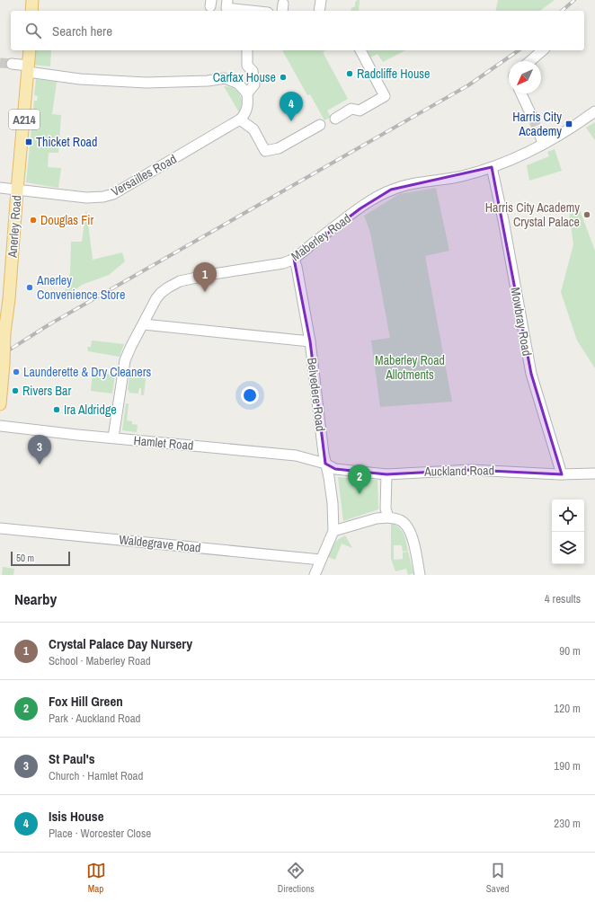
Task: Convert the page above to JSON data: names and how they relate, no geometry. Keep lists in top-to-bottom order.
{
  "streets": {
    "main road": ["A214", "Anerley Road"],
    "street": [
      "Versailles Road",
      "Maberley Road",
      "Mowbray Road",
      "Belvedere Road",
      "Hamlet Road",
      "Auckland Road",
      "Waldegrave Road"
    ]
  },
  "crossings": [
    ["Versailles Road", "Anerley Road"],
    ["Maberley Road", "Mowbray Road"],
    ["Maberley Road", "Belvedere Road"],
    ["Maberley Road", "Hamlet Road"],
    ["Mowbray Road", "Auckland Road"],
    ["Belvedere Road", "Hamlet Road"],
    ["Belvedere Road", "Auckland Road"],
    ["Belvedere Road", "Waldegrave Road"],
    ["Hamlet Road", "Auckland Road"]
  ],
  "parks": ["Maberley Road Allotments"],
  "places": {
    "other": [
      "Radcliffe House",
      "Carfax House",
      "Harris City Academy Crystal Palace",
      "Douglas Fir",
      "Anerley Convenience Store",
      "Launderette & Dry Cleaners",
      "Rivers Bar",
      "Ira Aldridge"
    ],
    "transit": ["Harris City Academy", "Thicket Road"]
  },
  "scale_bar": "50 m",
  "north": "bottom left",
  "page": {
    "search": "Search here",
    "pins": [
      "4",
      "1",
      "3",
      "2"
    ],
    "scale": "50 m",
    "heading": ["Nearby", "4 results"],
    "list": [
      {
        "mark": "1",
        "name": "Crystal Palace Day Nursery",
        "note": "School · Maberley Road",
        "value": "90 m"
      },
      {
        "mark": "2",
        "name": "Fox Hill Green",
        "note": "Park · Auckland Road",
        "value": "120 m"
      },
      {
        "mark": "3",
        "name": "St Paul's",
        "note": "Church · Hamlet Road",
        "value": "190 m"
      },
      {
        "mark": "4",
        "name": "Isis House",
        "note": "Place · Worcester Close",
        "value": "230 m"
      }
    ],
    "nav": ["Map", "Directions", "Saved"]
  }
}
